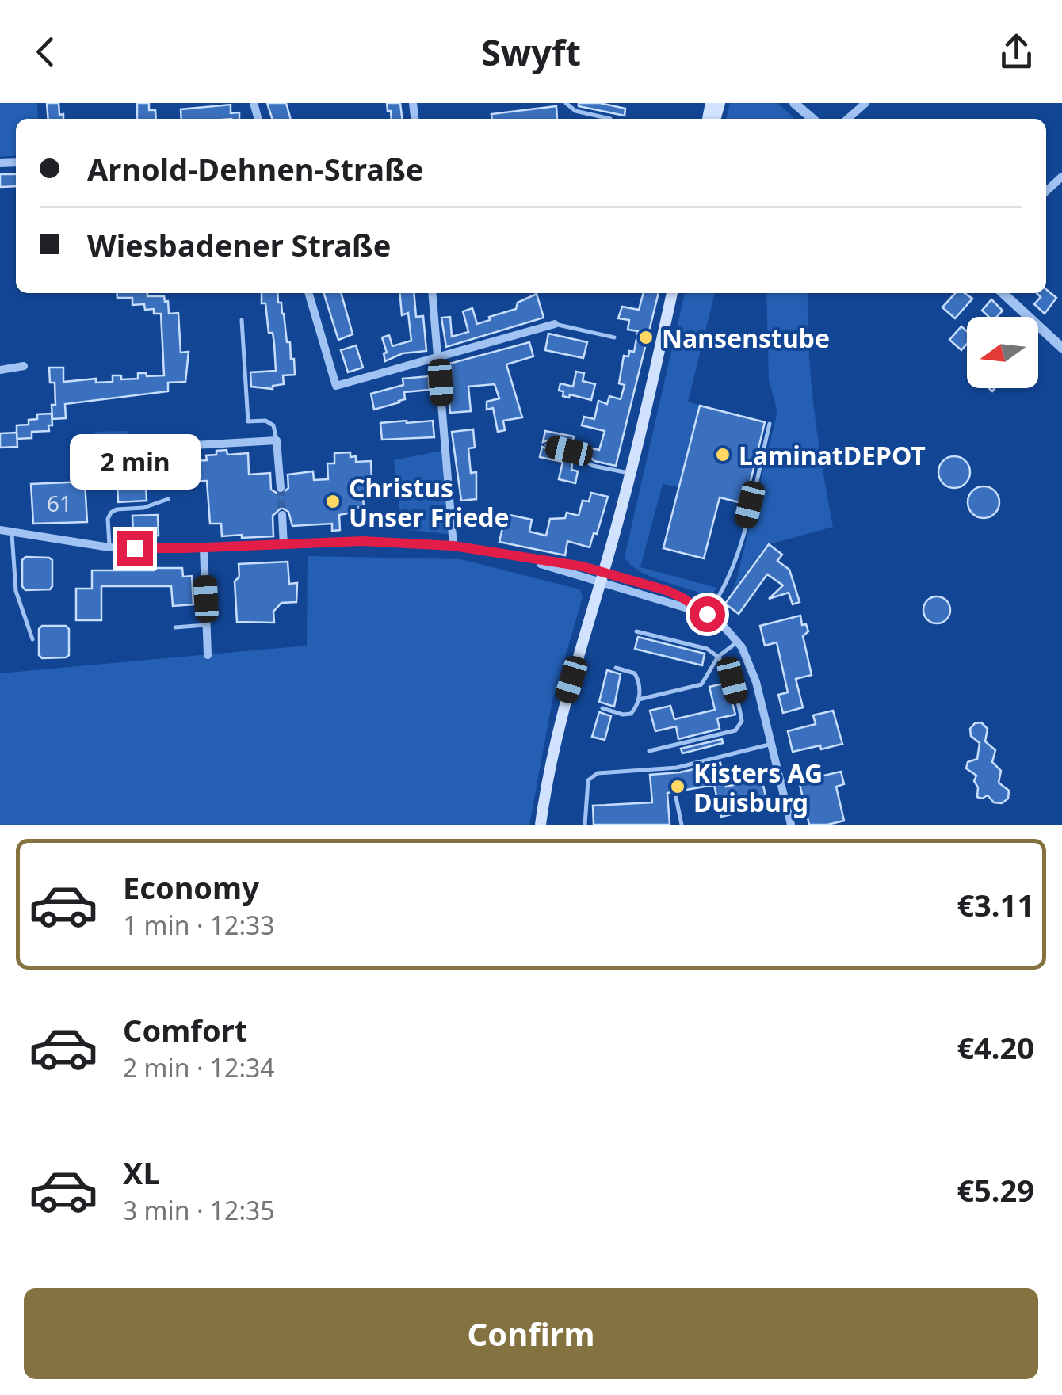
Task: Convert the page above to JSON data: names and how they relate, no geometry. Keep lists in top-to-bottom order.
{
  "places": [
    "Nansenstube",
    "LaminatDEPOT",
    "Christus Unser Friede",
    "Kisters AG Duisburg"
  ],
  "house_numbers": ["61"],
  "north": "left",
  "page": {
    "header": "Swyft",
    "banner": ["Arnold-Dehnen-Straße", "Wiesbadener Straße"],
    "bubble": "2 min",
    "list": [
      {
        "name": "Economy",
        "note": "1 min · 12:33",
        "value": "€3.11"
      },
      {
        "name": "Comfort",
        "note": "2 min · 12:34",
        "value": "€4.20"
      },
      {
        "name": "XL",
        "note": "3 min · 12:35",
        "value": "€5.29"
      }
    ],
    "buttons": "Confirm"
  }
}
